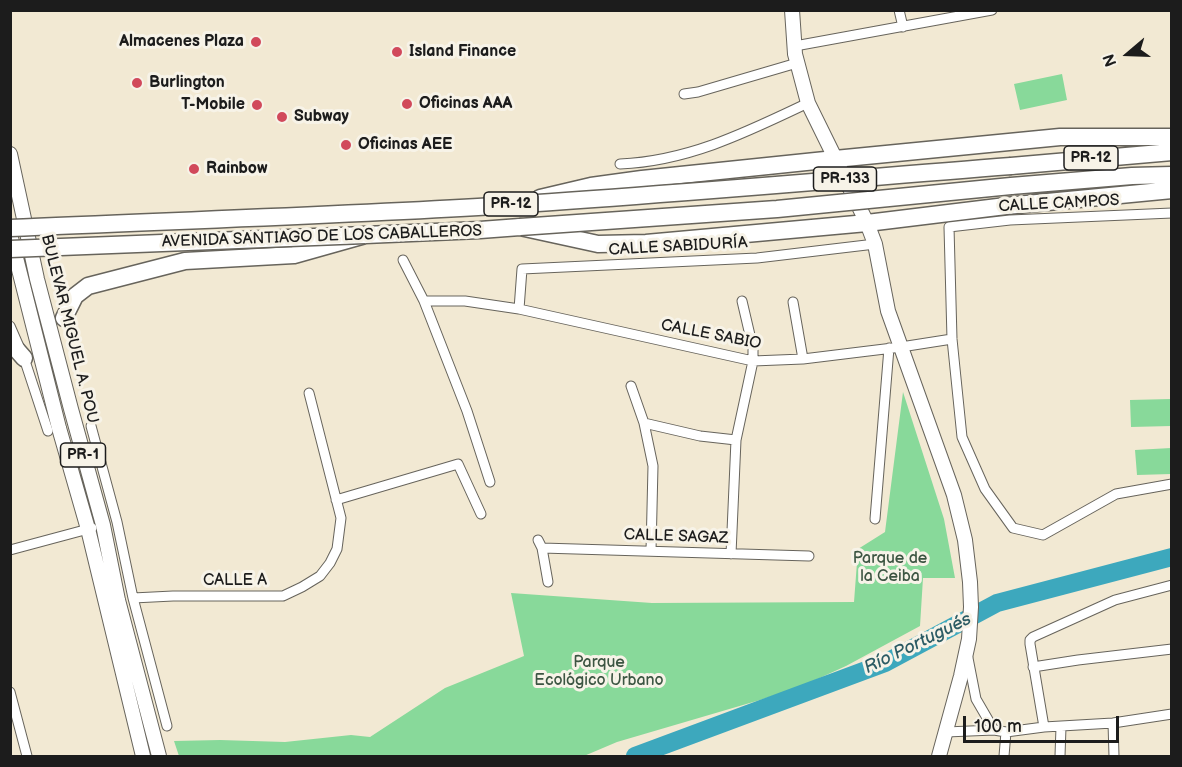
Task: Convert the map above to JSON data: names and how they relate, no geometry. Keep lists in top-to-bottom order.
{
  "streets": {
    "highway": ["PR-12", "AVENIDA SANTIAGO DE LOS CABALLEROS"],
    "main road": ["PR-133", "BULEVAR MIGUEL A. POU", "PR-1"],
    "street": [
      "CALLE CAMPOS",
      "CALLE SABIDURÍA",
      "CALLE SABIO",
      "CALLE SAGAZ",
      "CALLE A"
    ]
  },
  "crossings": [
    ["PR-133", "CALLE SABIDURÍA"],
    ["PR-133", "CALLE SABIO"],
    ["CALLE CAMPOS", "CALLE SABIO"],
    ["CALLE SABIDURÍA", "CALLE SABIO"]
  ],
  "water": ["Río Portugués"],
  "parks": ["Parque de la Ceiba", "Parque Ecológico Urbano"],
  "places": [
    "Almacenes Plaza",
    "Island Finance",
    "Burlington",
    "Oficinas AAA",
    "T-Mobile",
    "Subway",
    "Oficinas AEE",
    "Rainbow"
  ],
  "scale_bar": "100 m",
  "north": "left"
}
